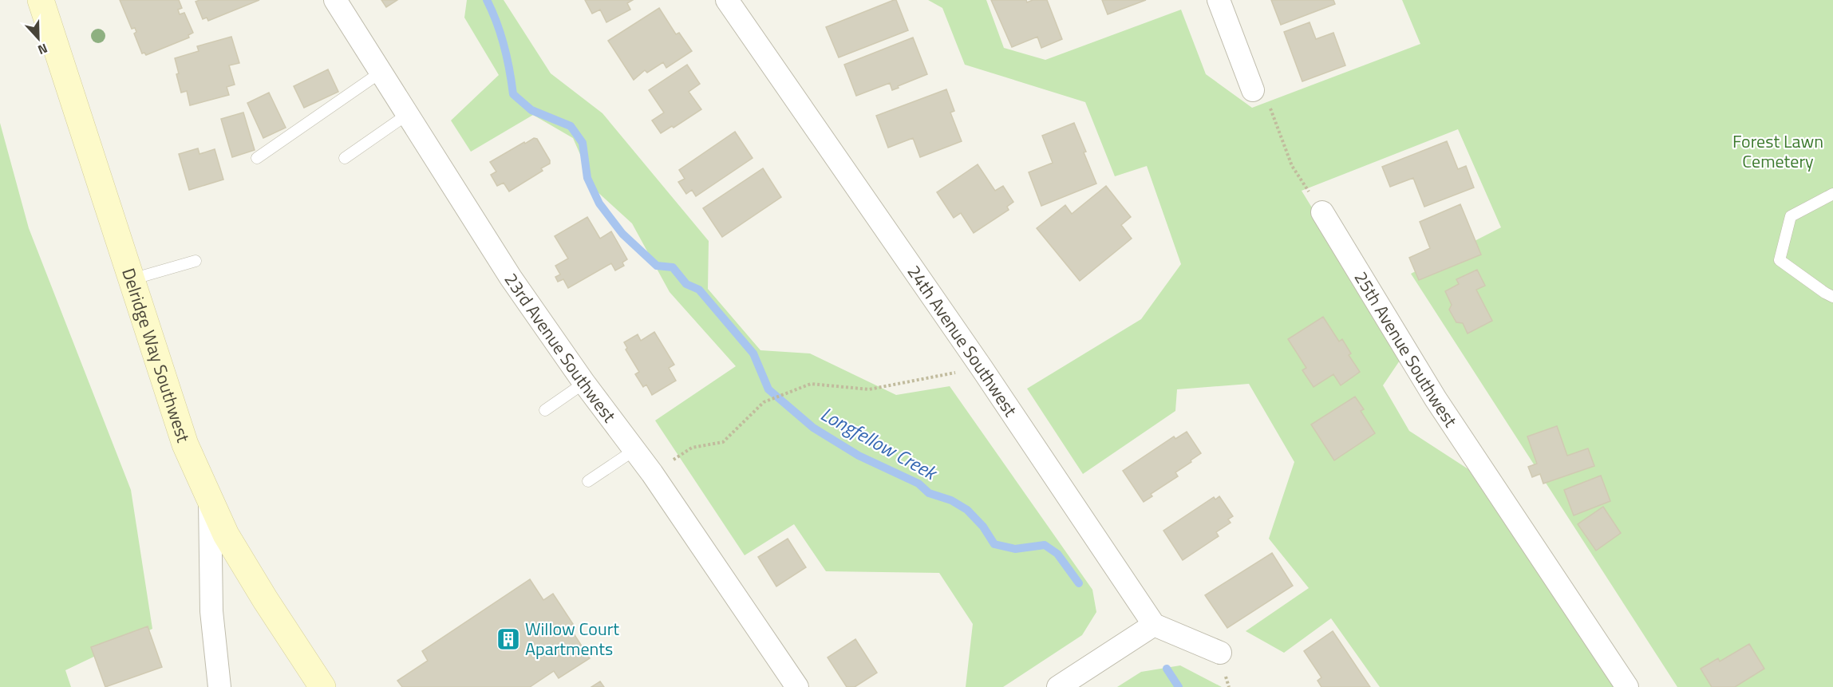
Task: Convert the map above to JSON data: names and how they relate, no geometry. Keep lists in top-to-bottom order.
{
  "streets": {
    "main road": ["Delridge Way Southwest"],
    "street": ["24th Avenue Southwest", "23rd Avenue Southwest", "25th Avenue Southwest"]
  },
  "water": ["Longfellow Creek"],
  "parks": ["Forest Lawn Cemetery"],
  "places": {
    "building": ["Willow Court Apartments"]
  },
  "north": "bottom"
}
